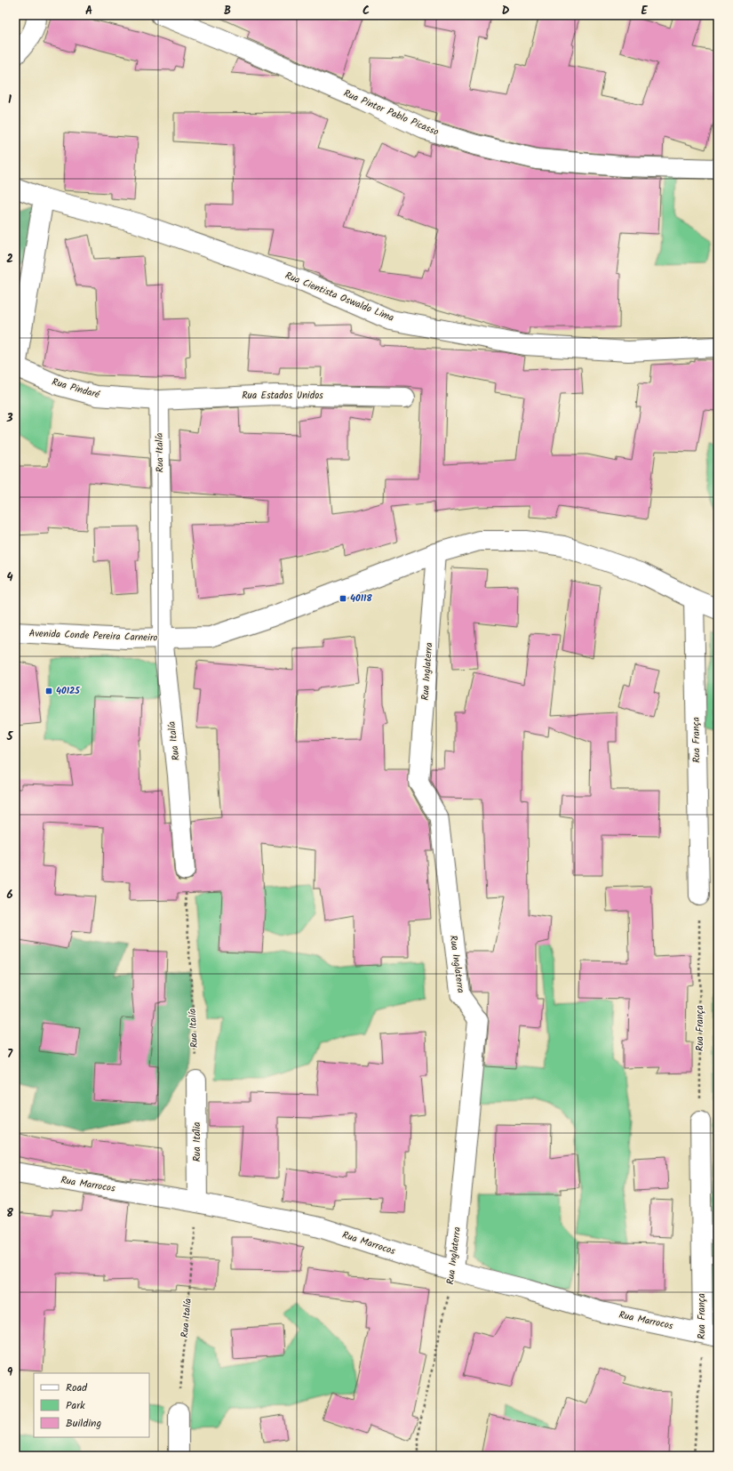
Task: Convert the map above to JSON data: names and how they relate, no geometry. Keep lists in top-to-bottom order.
{
  "streets": {
    "street": [
      "Rua Pintor Pablo Picasso",
      "Rua Cientista Oswaldo Lima",
      "Rua Pindaré",
      "Rua Estados Unidos",
      "Rua Italía",
      "Avenida Conde Pereira Carneiro",
      "Rua Inglaterra",
      "Rua França",
      "Rua Itália",
      "Rua Marrocos"
    ]
  },
  "crossings": [
    ["Rua Pindaré", "Rua Estados Unidos"],
    ["Rua Pindaré", "Rua Italía"],
    ["Rua Estados Unidos", "Rua Italía"],
    ["Rua Italía", "Avenida Conde Pereira Carneiro"],
    ["Rua Italía", "Rua Itália"],
    ["Rua Italía", "Rua Marrocos"],
    ["Avenida Conde Pereira Carneiro", "Rua Inglaterra"],
    ["Avenida Conde Pereira Carneiro", "Rua França"],
    ["Rua Inglaterra", "Rua Marrocos"],
    ["Rua França", "Rua Marrocos"],
    ["Rua Itália", "Rua Marrocos"]
  ],
  "places": {
    "transit": ["40118", "40125"]
  },
  "legend": ["Road", "Park", "Building"],
  "grid": {
    "columns": [
      "A",
      "B",
      "C",
      "D",
      "E"
    ],
    "rows": [
      "1",
      "2",
      "3",
      "4",
      "5",
      "6",
      "7",
      "8",
      "9"
    ]
  }
}
